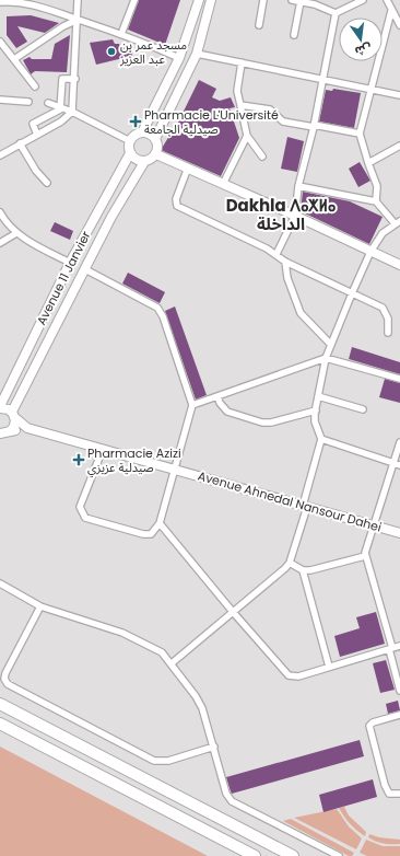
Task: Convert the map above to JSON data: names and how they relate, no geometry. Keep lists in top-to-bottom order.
{
  "streets": {
    "street": ["Avenue 11 Janvier", "Avenue Ahnedal Nansour Dahei"]
  },
  "crossings": [
    ["Avenue 11 Janvier", "Avenue Ahnedal Nansour Dahei"]
  ],
  "districts": ["Dakhla ⴷⴰⵅⵍⴰ الداخلة"],
  "places": {
    "other": ["مسجد عمر بن عبد العزيز"],
    "health": ["Pharmacie L'Université صيدلية الجامعة", "Pharmacie Azizi صيدلية عزيزي"]
  },
  "north": "bottom"
}
